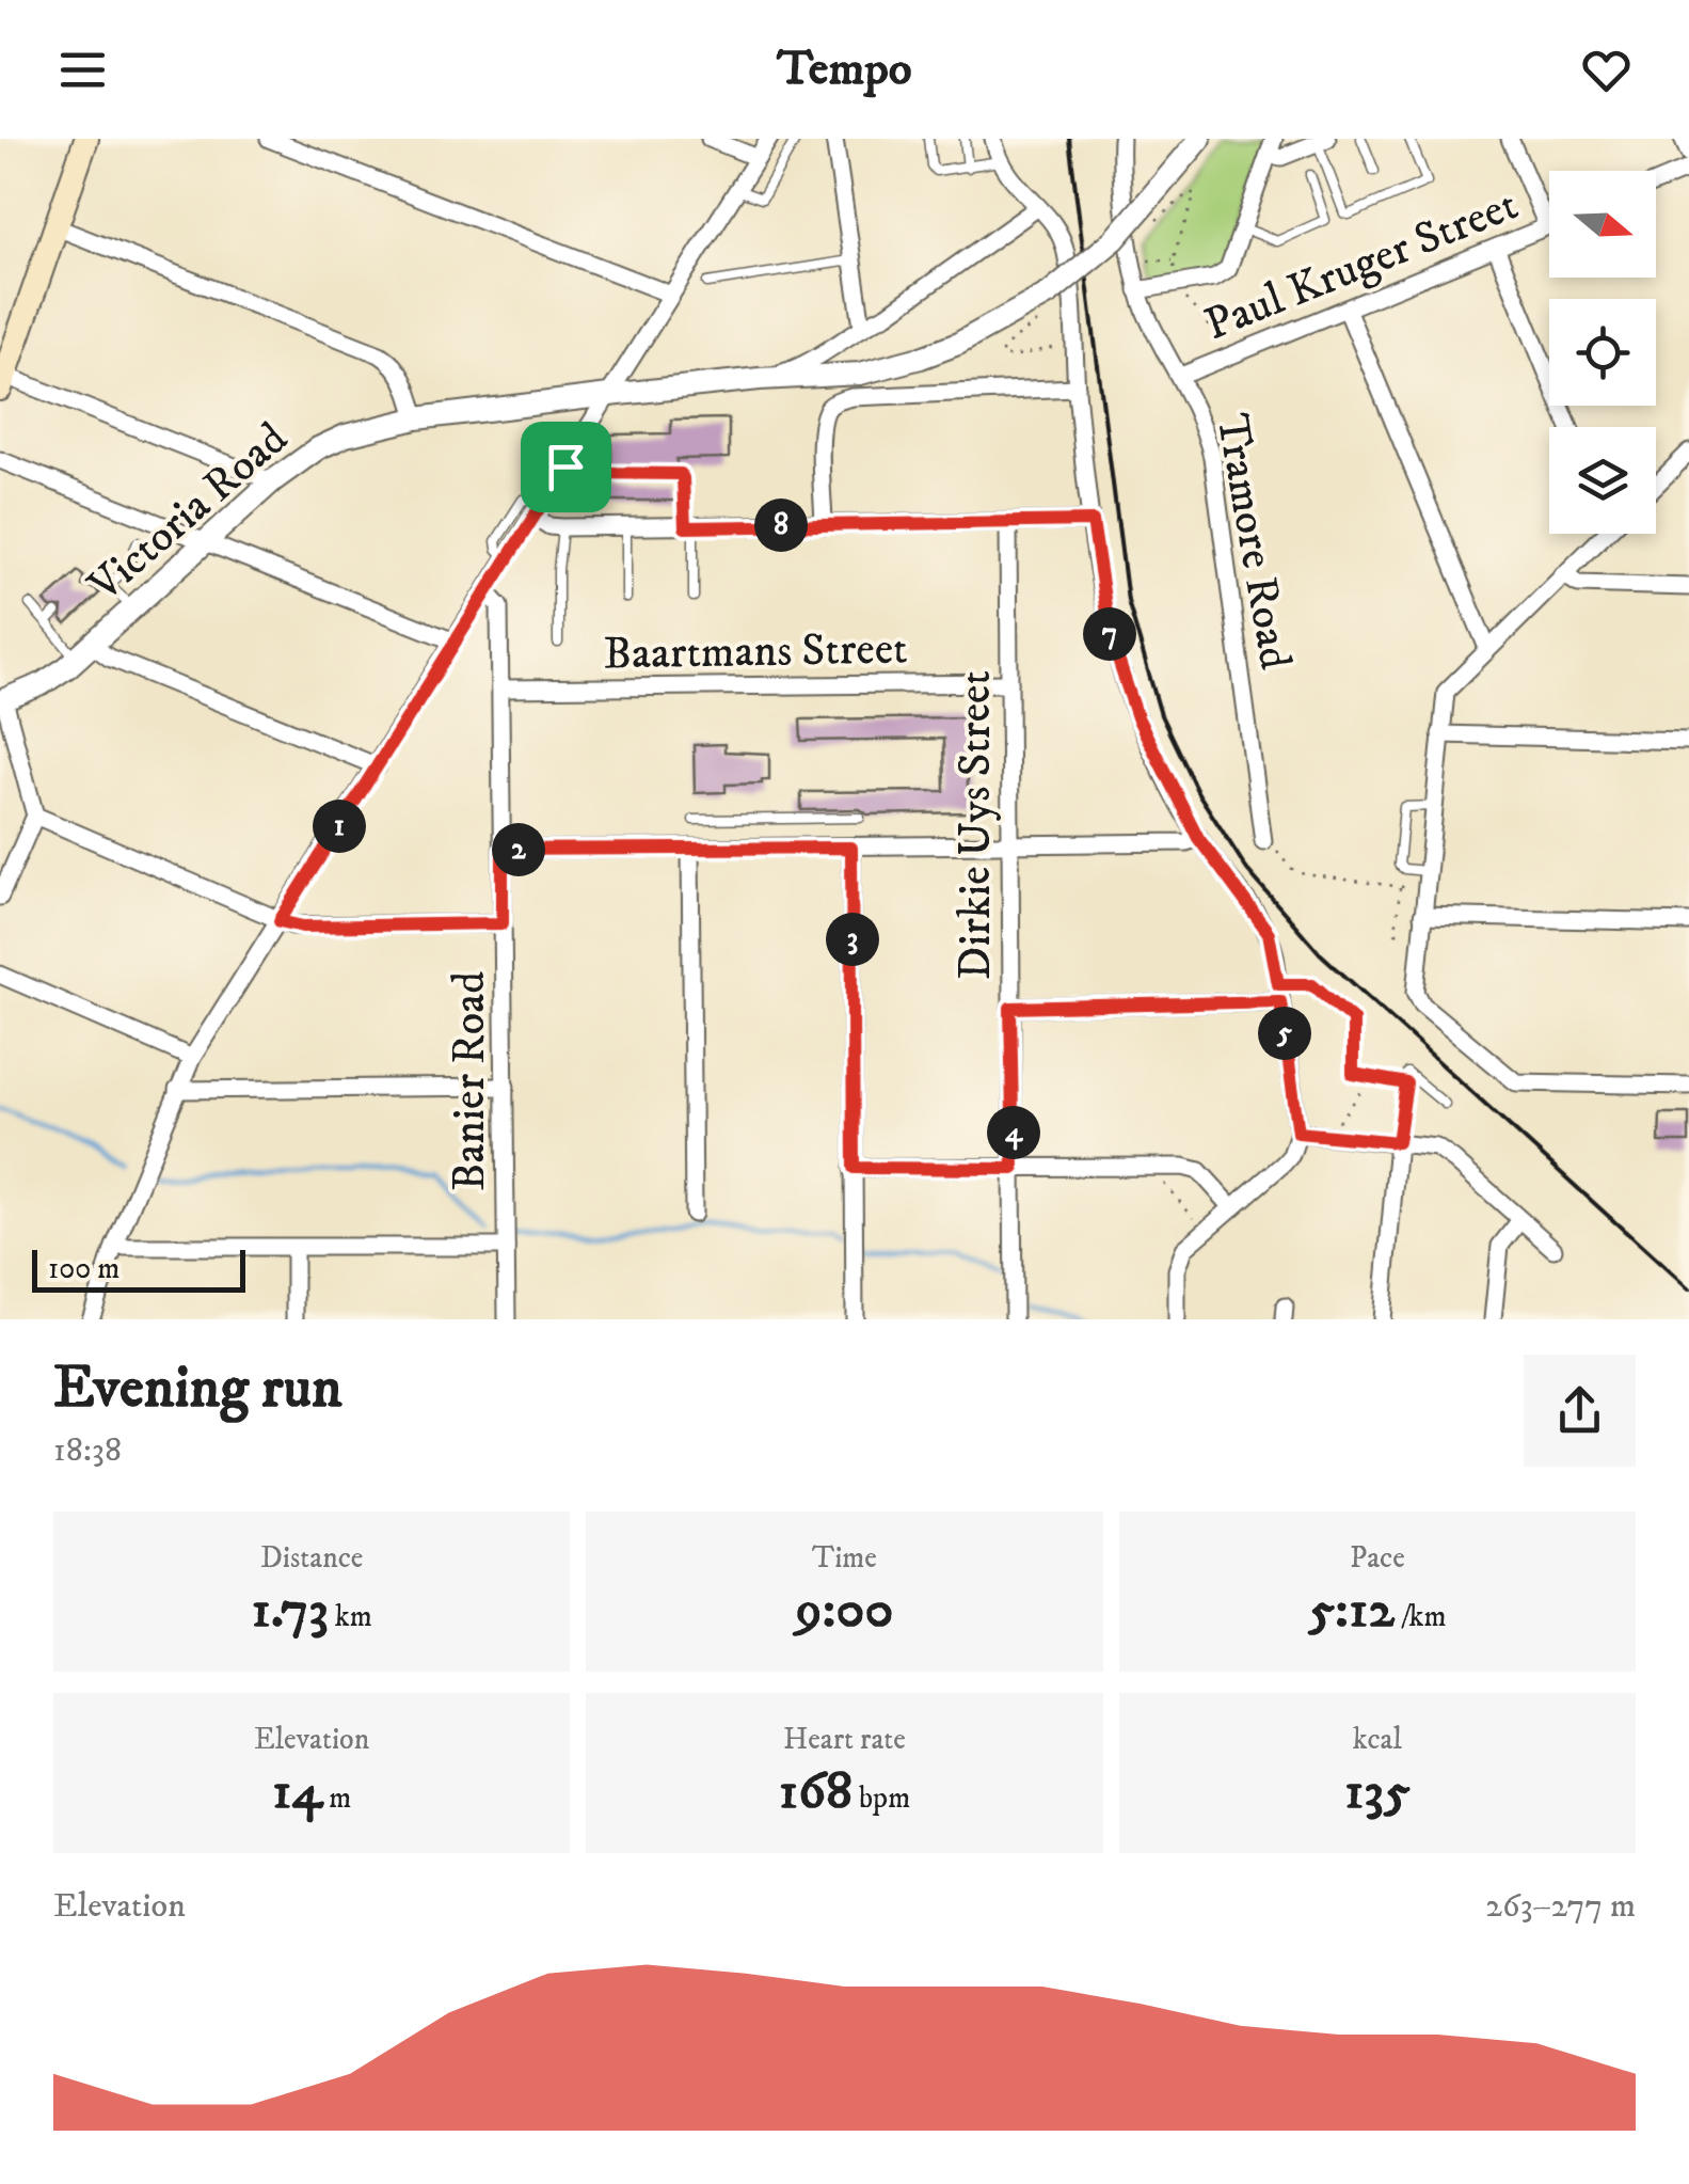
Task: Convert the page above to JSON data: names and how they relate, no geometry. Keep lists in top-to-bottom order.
{
  "streets": {
    "street": [
      "Paul Kruger Street",
      "Victoria Road",
      "Tramore Road",
      "Baartmans Street",
      "Dirkie Uys Street",
      "Banier Road"
    ]
  },
  "crossings": [
    ["Paul Kruger Street", "Tramore Road"],
    ["Baartmans Street", "Dirkie Uys Street"],
    ["Baartmans Street", "Banier Road"]
  ],
  "scale_bar": "100 m",
  "north": "right",
  "page": {
    "header": "Tempo",
    "pins": [
      "8",
      "7",
      "1",
      "2",
      "3",
      "5",
      "4"
    ],
    "scale": "100 m",
    "heading": ["Evening run", "18:38"],
    "stats": [
      ["Distance", "1.73 km"],
      ["Time", "9:00"],
      ["Pace", "5:12 /km"],
      ["Elevation", "14 m"],
      ["Heart rate", "168 bpm"],
      ["kcal", "135"]
    ],
    "chart": ["Elevation", "263–277 m"]
  }
}
